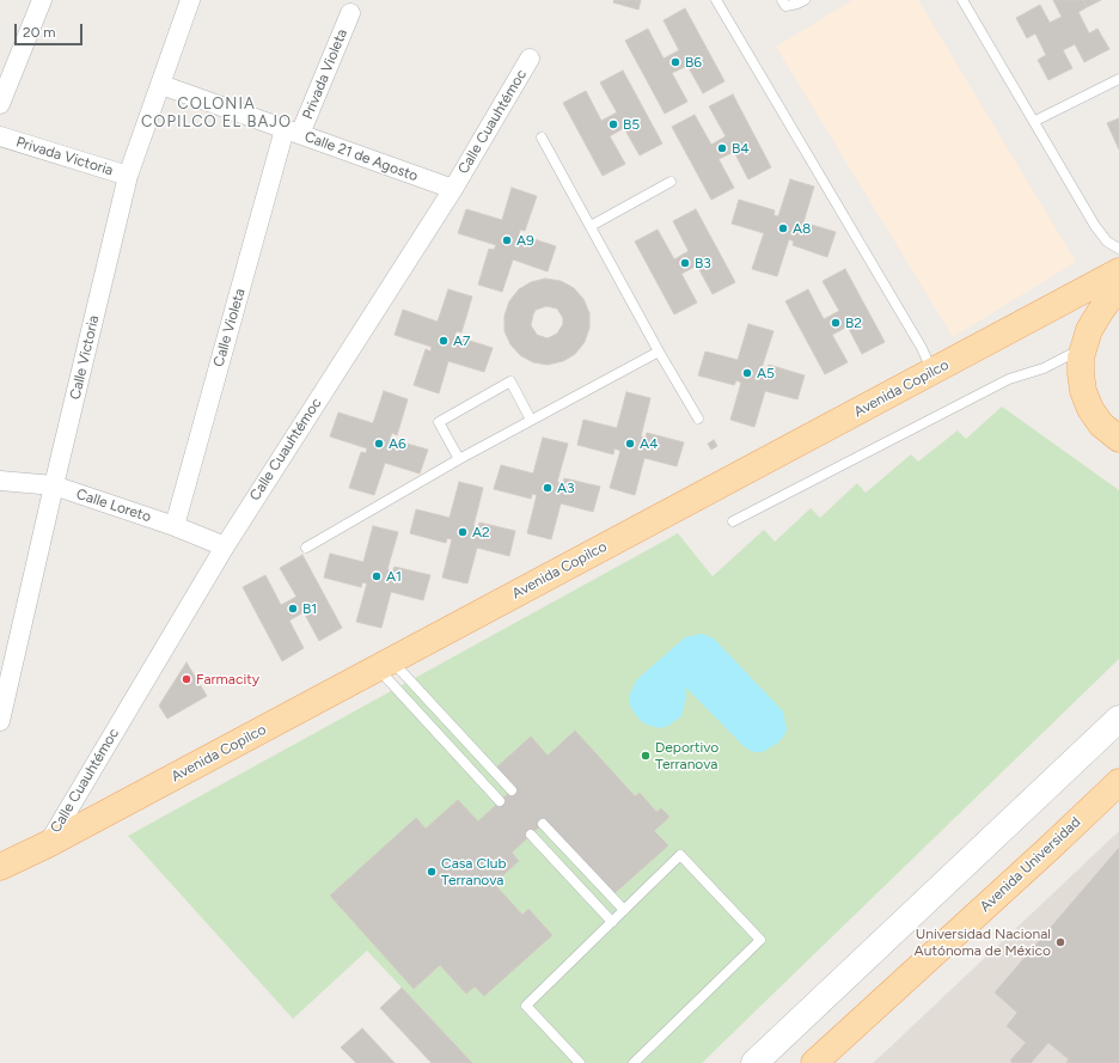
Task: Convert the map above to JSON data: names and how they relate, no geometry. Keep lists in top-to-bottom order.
{
  "streets": {
    "main road": ["Avenida Copilco", "Avenida Universidad"],
    "street": [
      "Privada Violeta",
      "Calle Cuauhtémoc",
      "Privada Victoria",
      "Calle 21 de Agosto",
      "Calle Violeta",
      "Calle Victoria",
      "Calle Loreto"
    ]
  },
  "crossings": [
    ["Privada Violeta", "Calle 21 de Agosto"],
    ["Privada Violeta", "Calle Violeta"],
    ["Calle Cuauhtémoc", "Calle 21 de Agosto"],
    ["Calle Cuauhtémoc", "Avenida Copilco"],
    ["Calle Cuauhtémoc", "Calle Loreto"],
    ["Privada Victoria", "Calle Victoria"],
    ["Calle 21 de Agosto", "Calle Violeta"],
    ["Calle 21 de Agosto", "Calle Victoria"],
    ["Calle Violeta", "Calle Loreto"],
    ["Calle Victoria", "Calle Loreto"]
  ],
  "districts": ["COLONIA COPILCO EL BAJO"],
  "places": [
    "B6",
    "B5",
    "B4",
    "A8",
    "A9",
    "B3",
    "B2",
    "A7",
    "A5",
    "A6",
    "A4",
    "A3",
    "A2",
    "A1",
    "B1",
    "Farmacity",
    "Deportivo Terranova",
    "Casa Club Terranova",
    "Universidad Nacional Autónoma de México"
  ],
  "scale_bar": "20 m"
}
